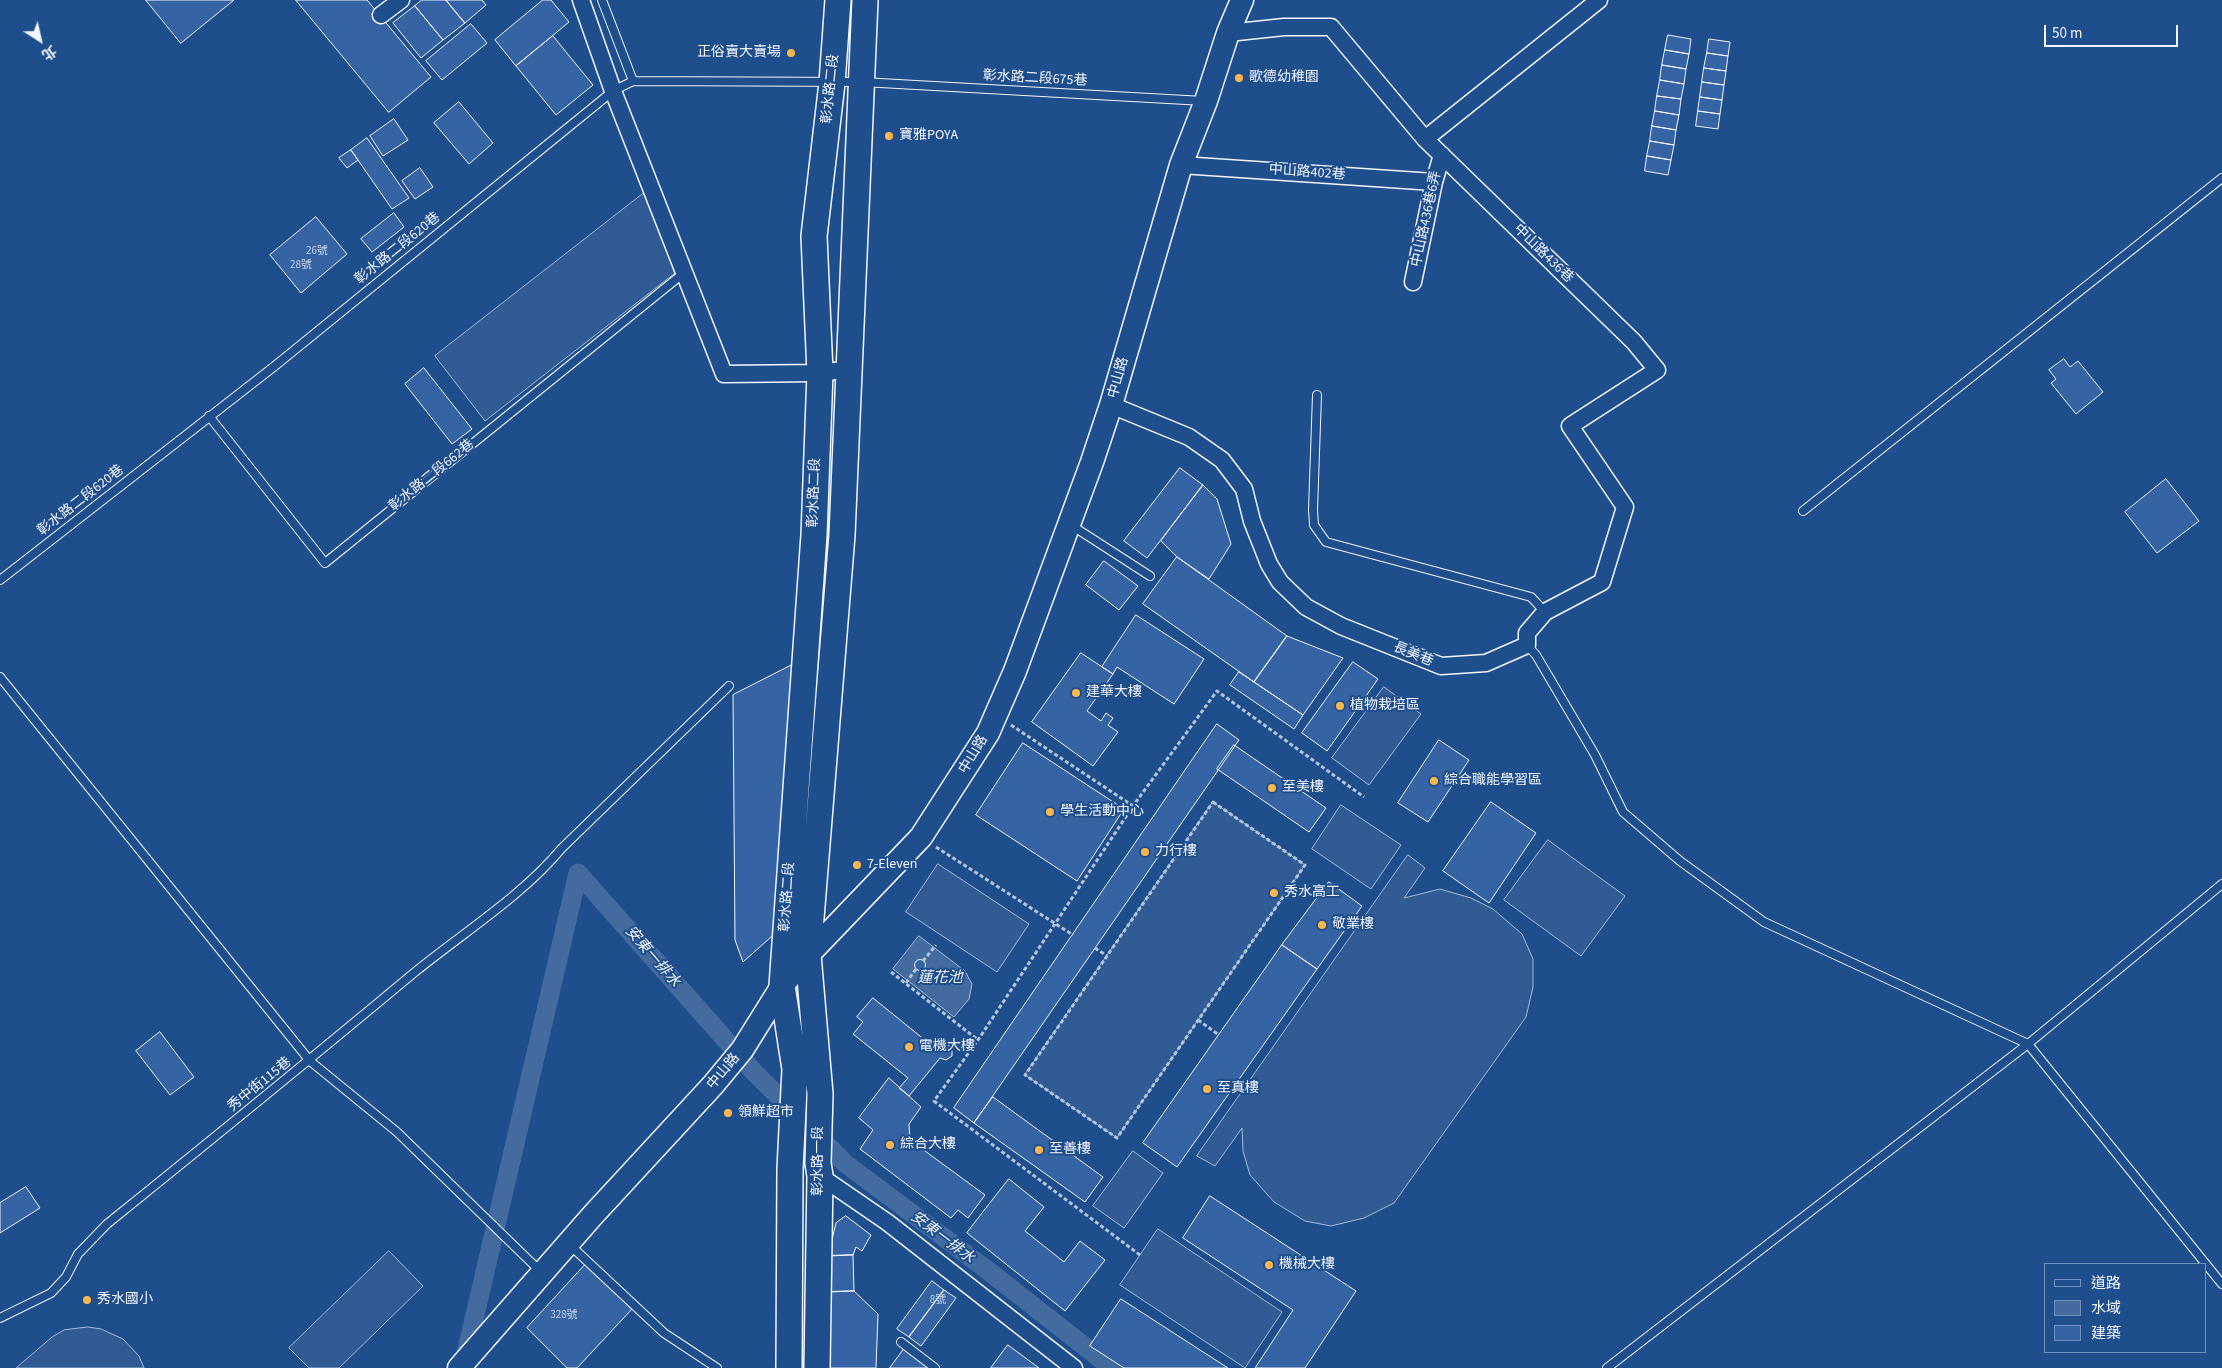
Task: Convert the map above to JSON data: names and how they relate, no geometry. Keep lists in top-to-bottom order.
{
  "streets": {
    "main road": ["彰水路二段", "彰水路一段"],
    "street": [
      "中山路402巷",
      "中山路436巷6弄",
      "中山路436巷",
      "中山路",
      "長美巷"
    ],
    "lane": [
      "彰水路二段675巷",
      "彰水路二段620巷",
      "彰水路二段662巷",
      "秀中街115巷"
    ]
  },
  "crossings": [
    ["彰水路二段675巷", "彰水路二段"],
    ["彰水路二段675巷", "彰水路二段620巷"],
    ["彰水路二段675巷", "中山路"],
    ["彰水路二段", "彰水路二段620巷"],
    ["彰水路二段", "中山路"],
    ["彰水路二段", "彰水路一段"],
    ["中山路402巷", "中山路436巷6弄"],
    ["中山路402巷", "中山路"],
    ["中山路436巷6弄", "中山路436巷"],
    ["彰水路二段620巷", "彰水路二段662巷"],
    ["中山路436巷", "中山路"],
    ["中山路", "長美巷"],
    ["中山路", "彰水路一段"]
  ],
  "water": ["安東一排水", "蓮花池"],
  "places": [
    "正俗賣大賣場",
    "歌德幼稚園",
    "寶雅POYA",
    "建華大樓",
    "植物栽培區",
    "綜合職能學習區",
    "至美樓",
    "學生活動中心",
    "力行樓",
    "7-Eleven",
    "秀水高工",
    "敬業樓",
    "電機大樓",
    "至真樓",
    "領鮮超市",
    "綜合大樓",
    "至善樓",
    "機械大樓",
    "秀水國小"
  ],
  "house_numbers": [
    "26號",
    "28號",
    "8號",
    "328號"
  ],
  "legend": ["道路", "水域", "建築"],
  "scale_bar": "50 m",
  "north": "bottom right"
}
